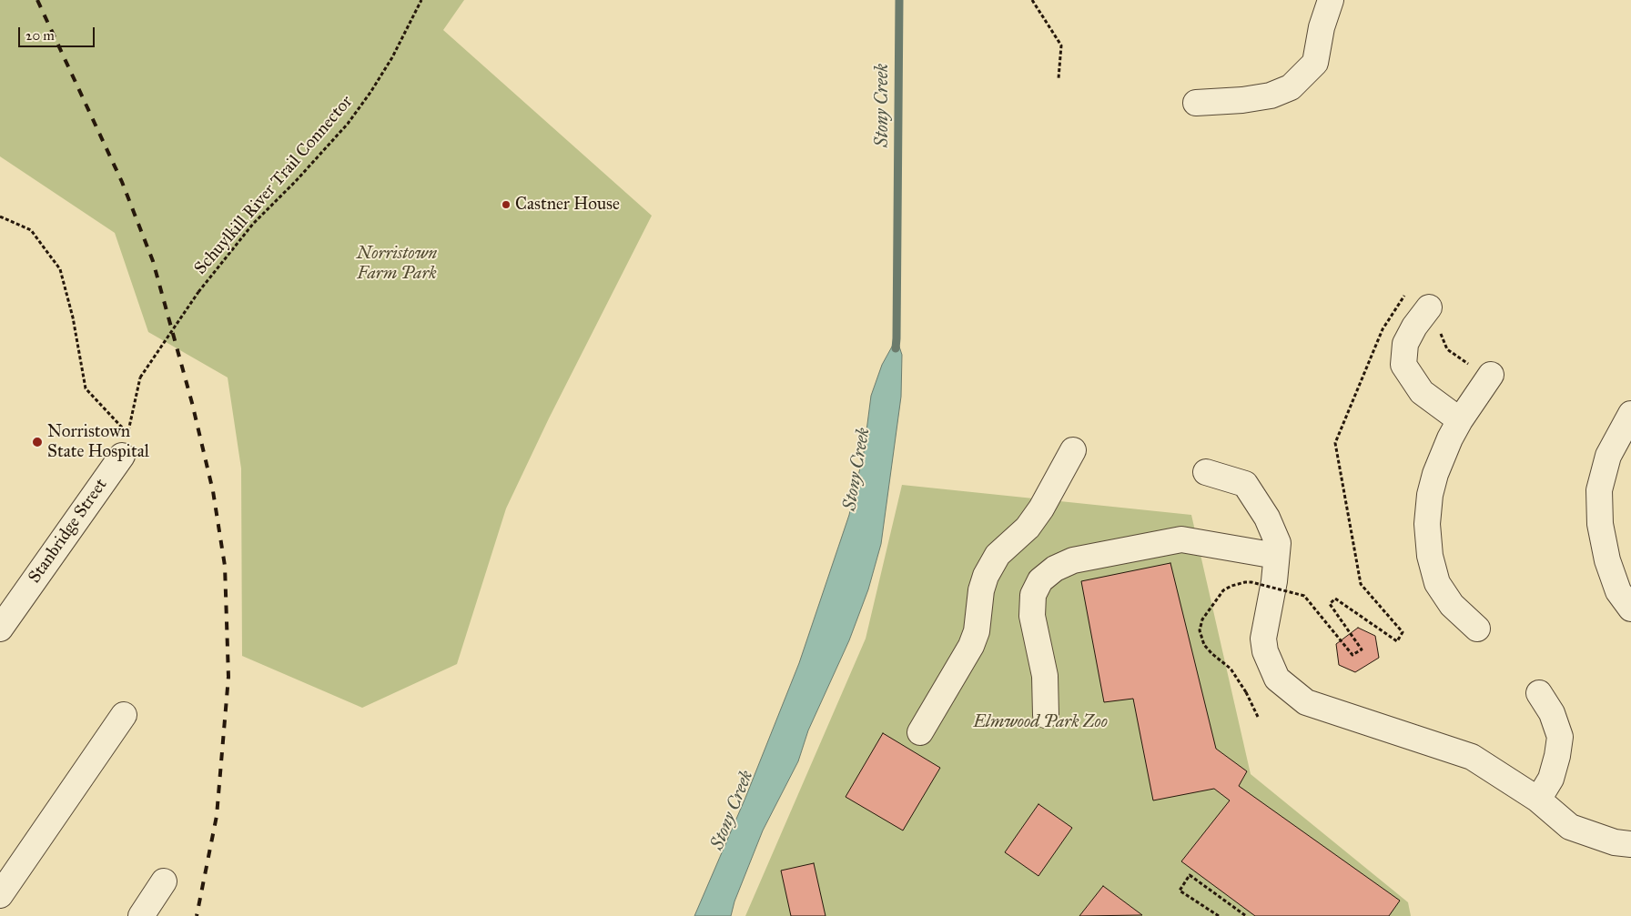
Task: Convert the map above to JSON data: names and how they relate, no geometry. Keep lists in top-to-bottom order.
{
  "streets": {
    "street": ["Stanbridge Street"],
    "path": ["Schuylkill River Trail Connector"]
  },
  "crossings": [
    ["Schuylkill River Trail Connector", "Stanbridge Street"]
  ],
  "water": ["Stony Creek"],
  "parks": ["Norristown Farm Park", "Elmwood Park Zoo"],
  "places": ["Castner House", "Norristown State Hospital"],
  "scale_bar": "20 m"
}
